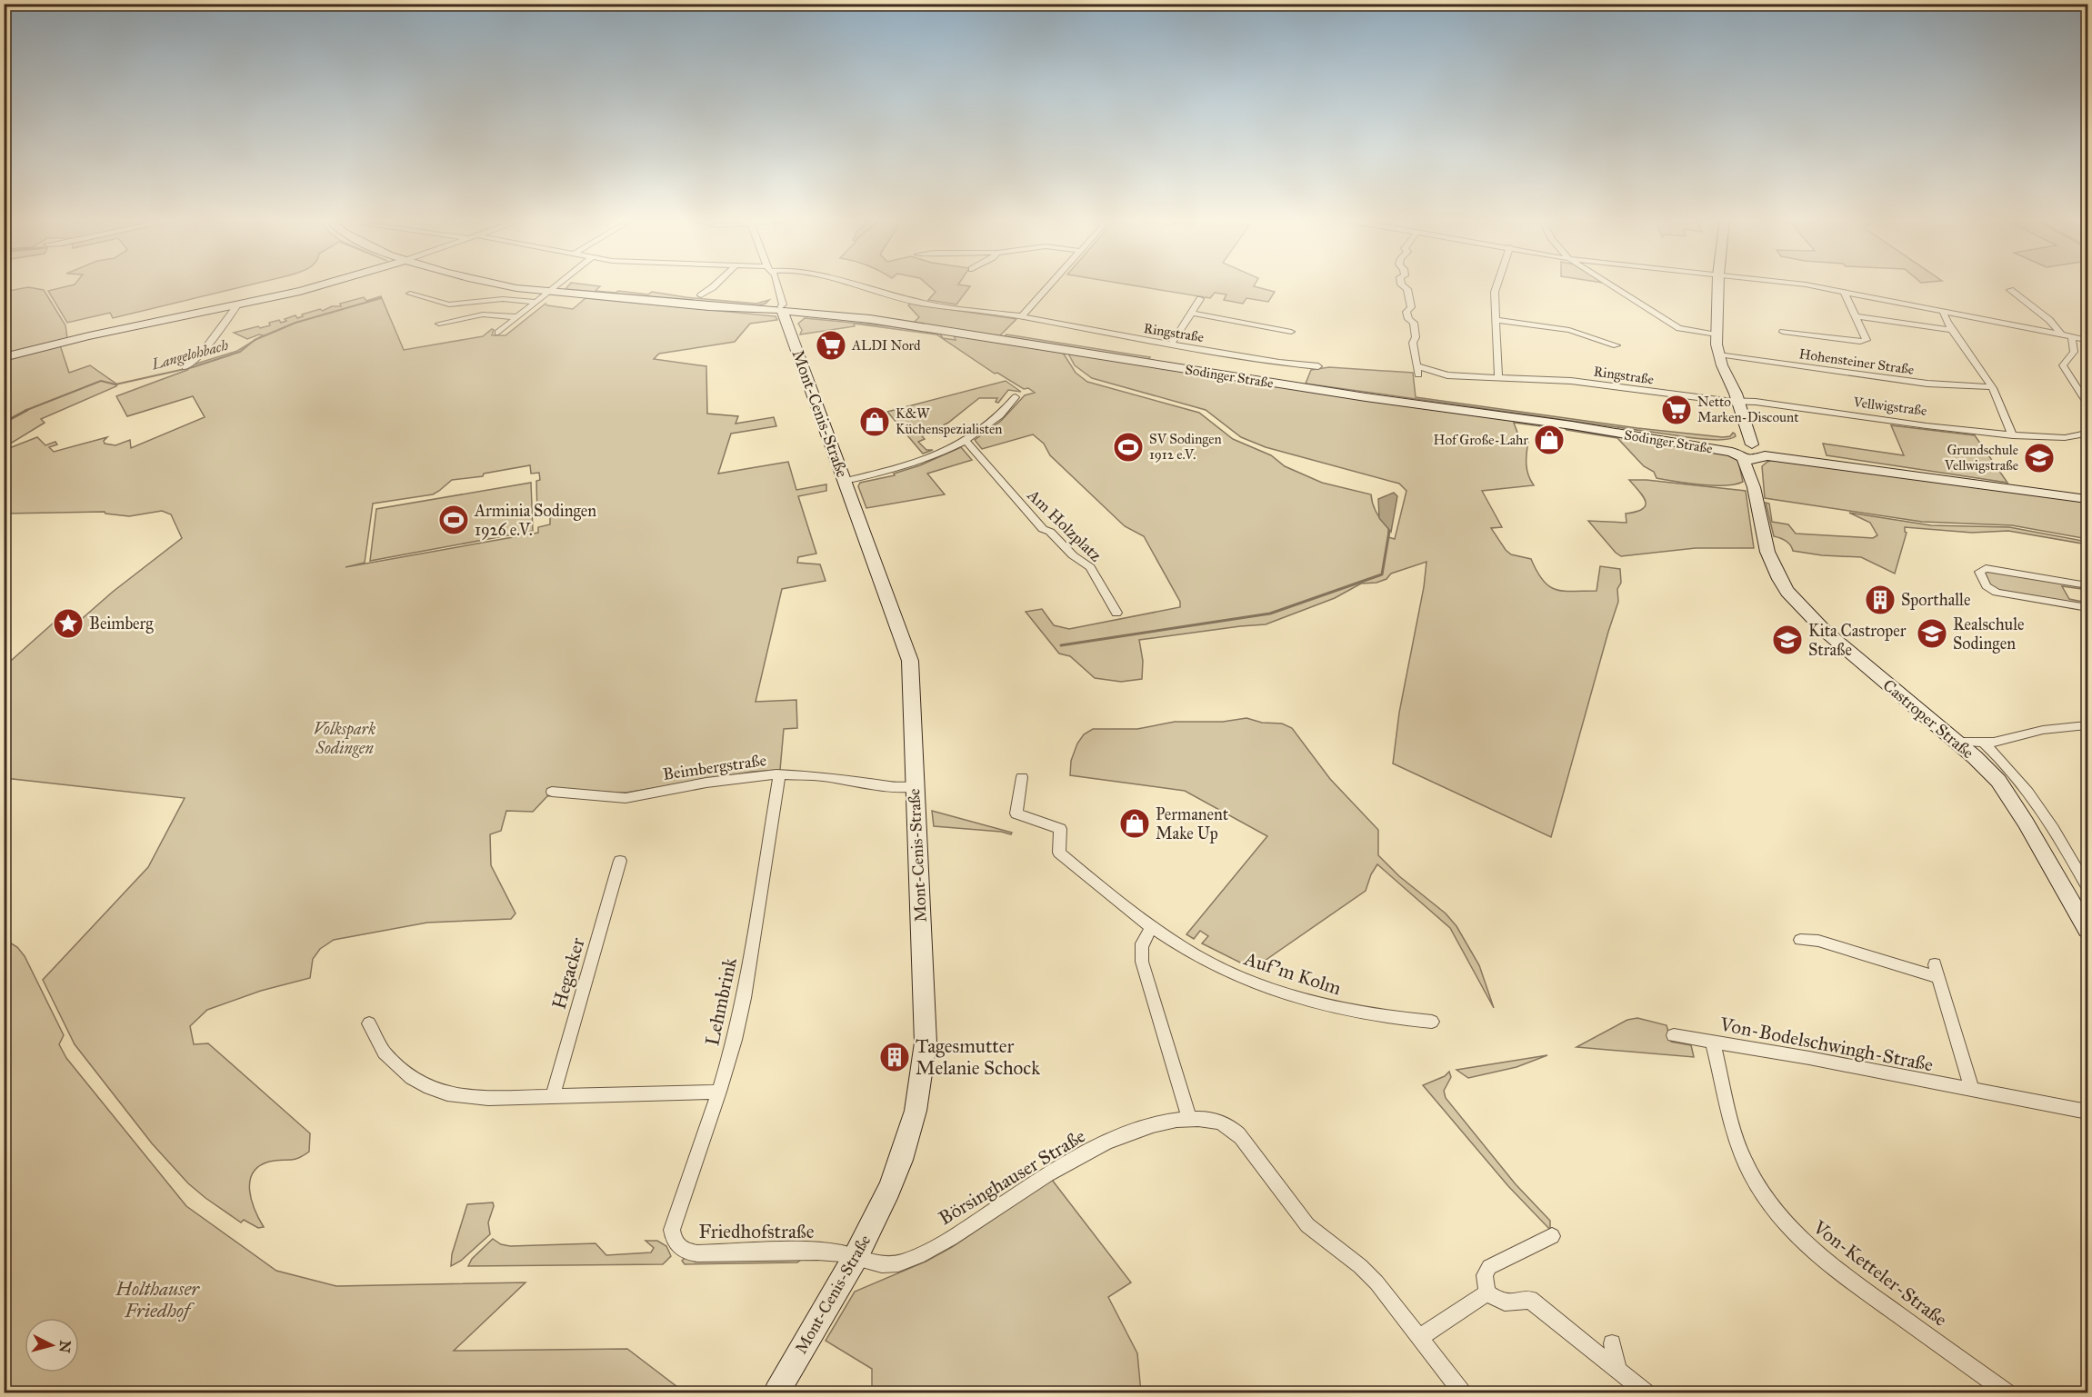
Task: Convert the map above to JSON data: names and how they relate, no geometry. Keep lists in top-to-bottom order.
{
  "streets": {
    "main road": ["Sodinger Straße", "Mont-Cenis-Straße", "Castroper Straße"],
    "street": [
      "Ringstraße",
      "Hohensteiner Straße",
      "Vellwigstraße",
      "Am Holzplatz",
      "Beimbergstraße",
      "Hegacker",
      "Auf'm Kolm",
      "Lehmbrink",
      "Von-Bodelschwingh-Straße",
      "Börsinghauser Straße",
      "Friedhofstraße",
      "Von-Ketteler-Straße"
    ]
  },
  "crossings": [
    ["Ringstraße", "Vellwigstraße"],
    ["Ringstraße", "Castroper Straße"],
    ["Hohensteiner Straße", "Castroper Straße"],
    ["Sodinger Straße", "Mont-Cenis-Straße"],
    ["Sodinger Straße", "Castroper Straße"],
    ["Vellwigstraße", "Castroper Straße"],
    ["Mont-Cenis-Straße", "Beimbergstraße"],
    ["Mont-Cenis-Straße", "Börsinghauser Straße"],
    ["Mont-Cenis-Straße", "Friedhofstraße"],
    ["Beimbergstraße", "Lehmbrink"],
    ["Lehmbrink", "Friedhofstraße"],
    ["Von-Bodelschwingh-Straße", "Von-Ketteler-Straße"],
    ["Börsinghauser Straße", "Friedhofstraße"]
  ],
  "water": ["Langelohbach"],
  "parks": ["Volkspark Sodingen", "Holthauser Friedhof"],
  "places": {
    "supermarket": ["ALDI Nord", "Netto Marken-Discount"],
    "shop": ["K&W Küchenspezialisten", "Hof Große-Lahr", "Permanent Make Up"],
    "sports": ["SV Sodingen 1912 e.V.", "Arminia Sodingen 1926 e.V."],
    "school or university": ["Grundschule Vellwigstraße", "Realschule Sodingen", "Kita Castroper Straße"],
    "building": ["Sporthalle", "Tagesmutter Melanie Schock"],
    "place": ["Beimberg"]
  },
  "north": "right"
}
